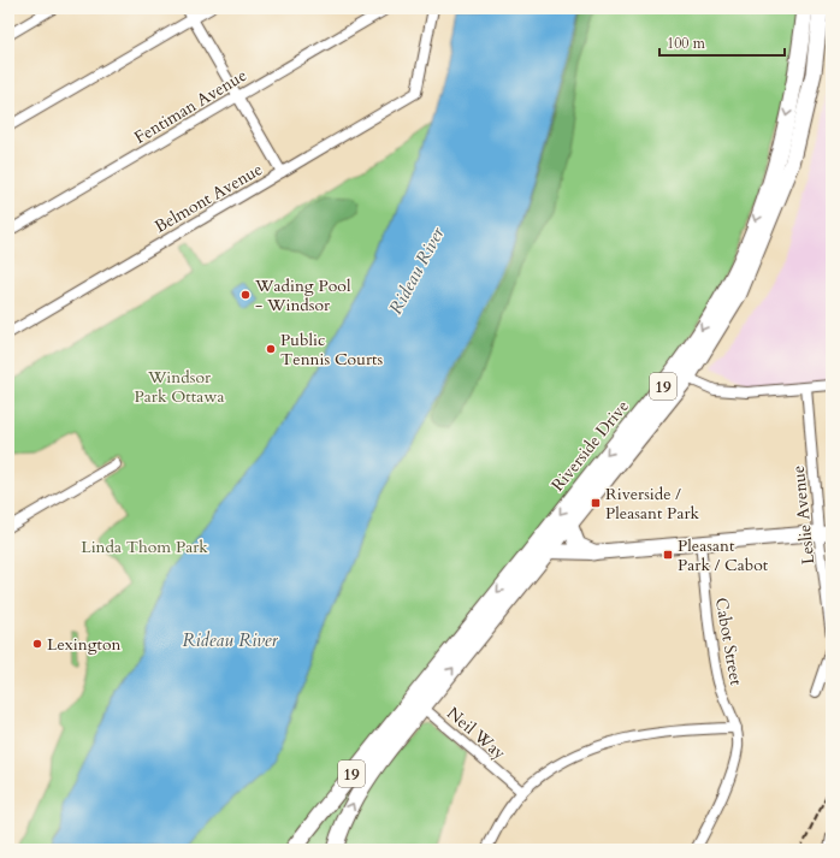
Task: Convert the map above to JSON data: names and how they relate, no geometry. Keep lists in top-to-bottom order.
{
  "streets": {
    "main road": ["19", "Riverside Drive"],
    "street": [
      "Fentiman Avenue",
      "Belmont Avenue",
      "Leslie Avenue",
      "Cabot Street",
      "Neil Way"
    ]
  },
  "crossings": [
    ["Riverside Drive", "Neil Way"]
  ],
  "water": ["Rideau River"],
  "parks": ["Windsor Park Ottawa", "Linda Thom Park"],
  "places": {
    "other": ["Wading Pool - Windsor", "Public Tennis Courts", "Lexington"],
    "transit": ["Riverside / Pleasant Park", "Pleasant Park / Cabot"]
  },
  "scale_bar": "100 m"
}
